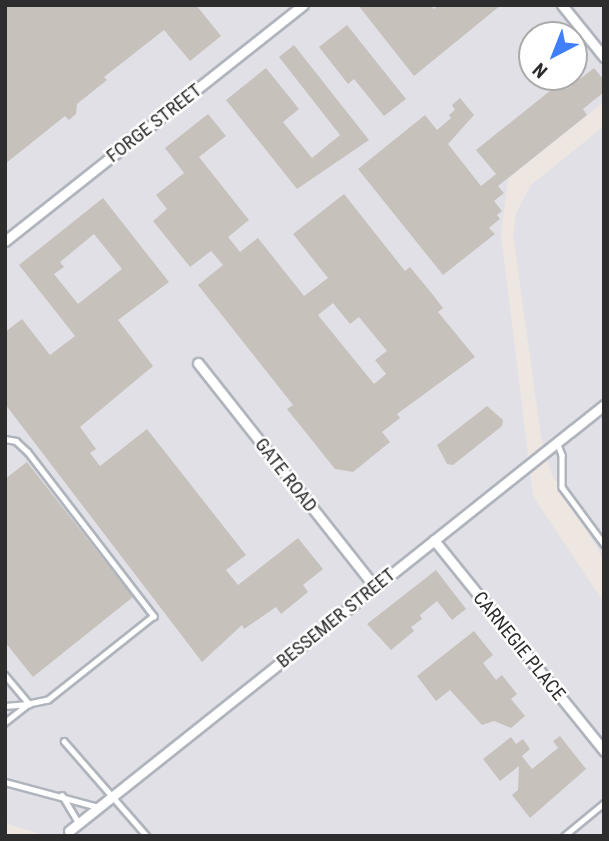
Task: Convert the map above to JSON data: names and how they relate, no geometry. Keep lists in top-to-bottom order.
{
  "streets": {
    "street": [
      "FORGE STREET",
      "GATE ROAD",
      "BESSEMER STREET",
      "CARNEGIE PLACE"
    ]
  },
  "crossings": [
    ["GATE ROAD", "BESSEMER STREET"],
    ["BESSEMER STREET", "CARNEGIE PLACE"]
  ],
  "north": "bottom left"
}
